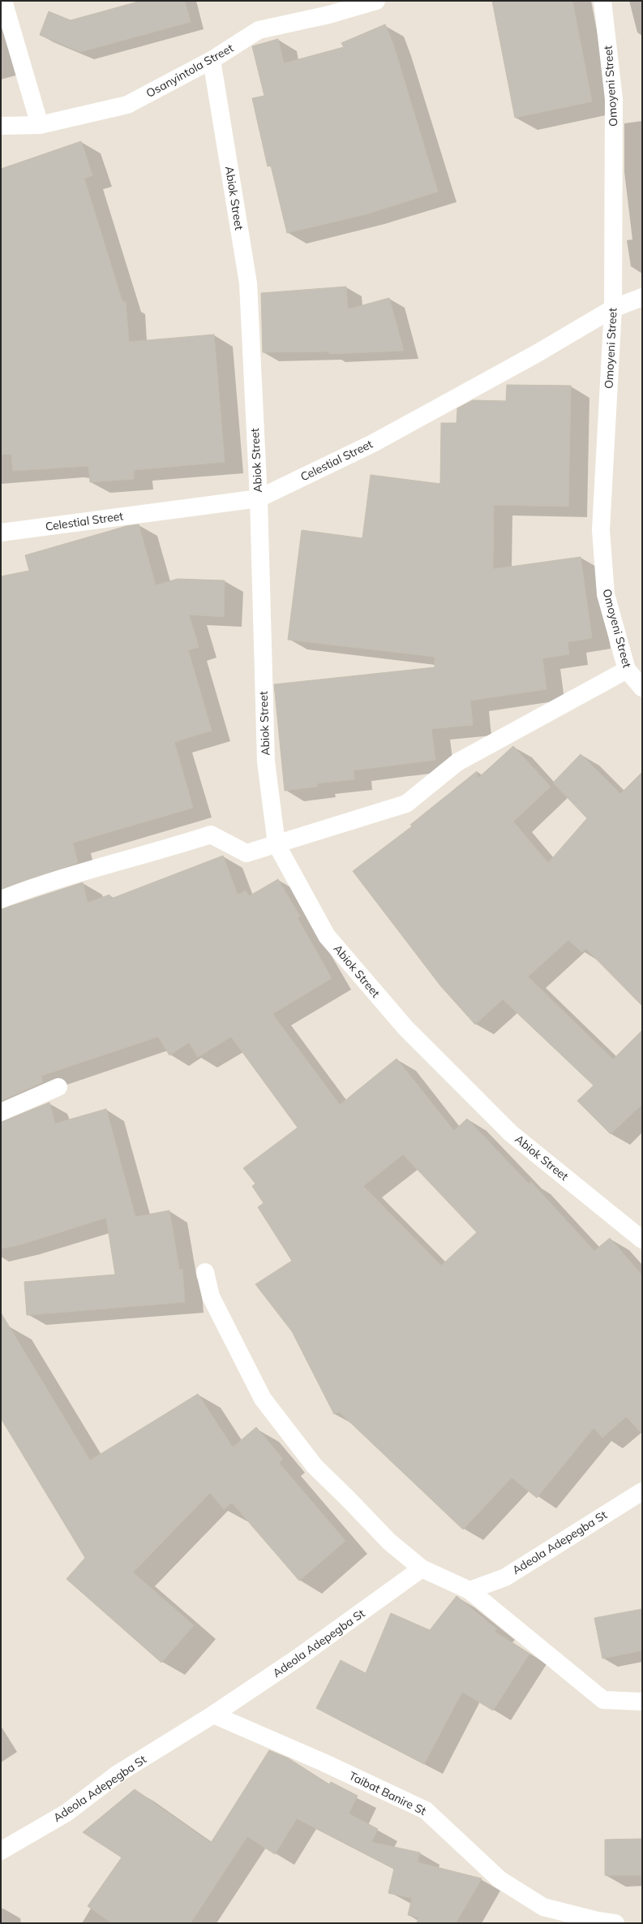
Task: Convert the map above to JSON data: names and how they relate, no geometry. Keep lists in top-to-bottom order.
{
  "streets": {
    "street": [
      "Osanyintola Street",
      "Omoyeni Street",
      "Abiok Street",
      "Celestial Street",
      "Adeola Adepegba St",
      "Taibat Banire St"
    ]
  },
  "crossings": [
    ["Osanyintola Street", "Abiok Street"],
    ["Omoyeni Street", "Celestial Street"],
    ["Abiok Street", "Celestial Street"],
    ["Adeola Adepegba St", "Taibat Banire St"]
  ]
}
